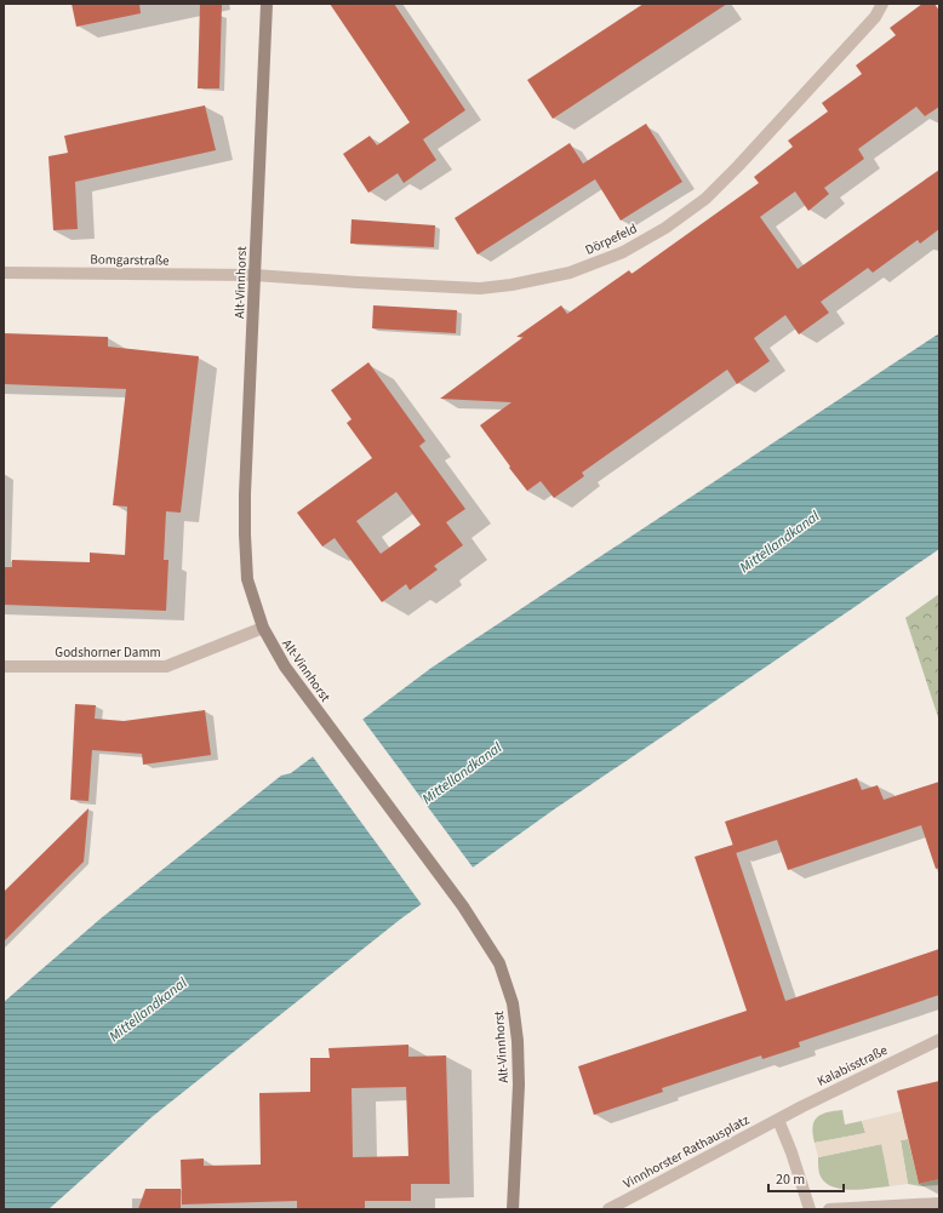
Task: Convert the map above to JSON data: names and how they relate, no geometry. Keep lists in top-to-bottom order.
{
  "streets": {
    "street": [
      "Dörpefeld",
      "Bomgarstraße",
      "Alt-Vinnhorst",
      "Godshorner Damm",
      "Kalabisstraße",
      "Vinnhorster Rathausplatz"
    ]
  },
  "crossings": [
    ["Dörpefeld", "Bomgarstraße"],
    ["Dörpefeld", "Alt-Vinnhorst"],
    ["Bomgarstraße", "Alt-Vinnhorst"],
    ["Alt-Vinnhorst", "Godshorner Damm"],
    ["Kalabisstraße", "Vinnhorster Rathausplatz"]
  ],
  "water": ["Mittellandkanal"],
  "scale_bar": "20 m"
}
